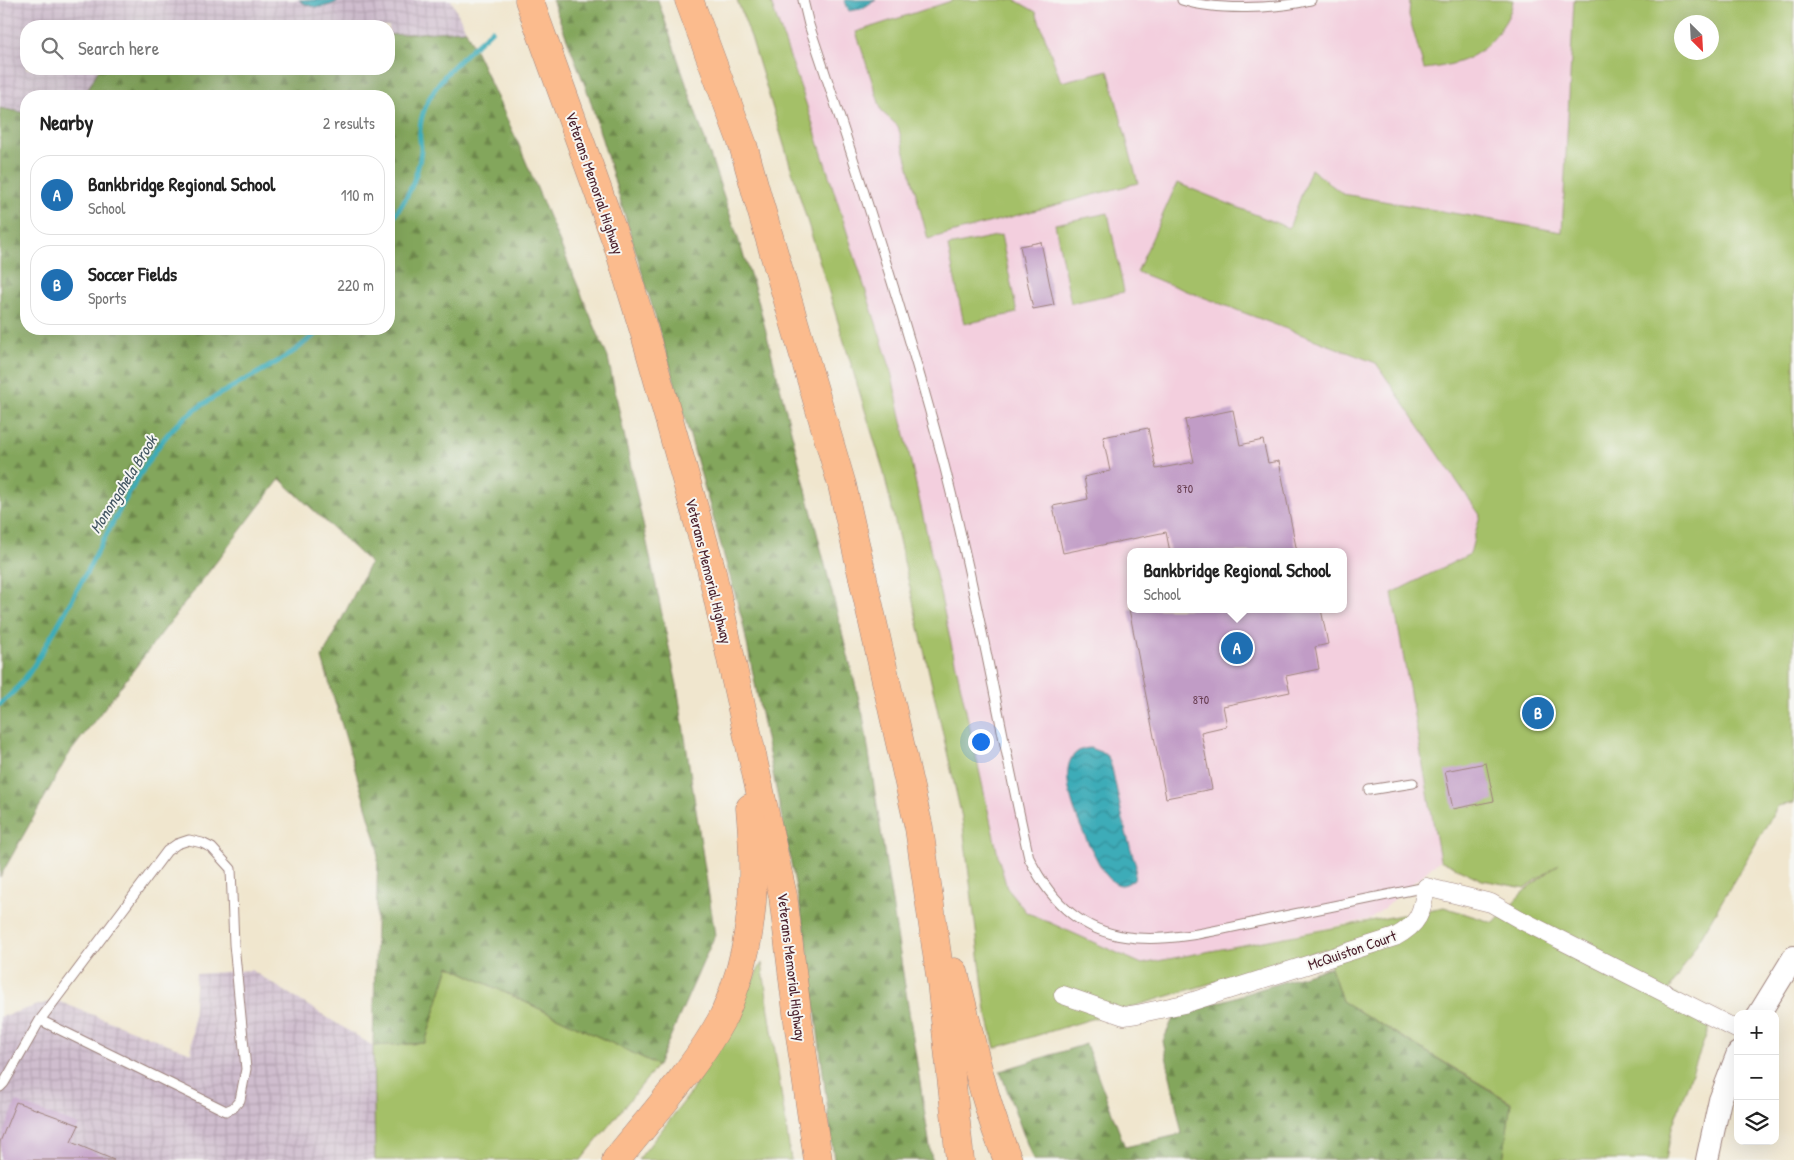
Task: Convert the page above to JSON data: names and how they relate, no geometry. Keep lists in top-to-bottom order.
{
  "streets": {
    "highway": ["Veterans Memorial Highway"],
    "street": ["McQuiston Court"]
  },
  "water": ["Monongahela Brook"],
  "house_numbers": ["870", "870"],
  "north": "bottom right",
  "page": {
    "search": "Search here",
    "heading": ["Nearby", "2 results"],
    "list": [
      {
        "mark": "A",
        "name": "Bankbridge Regional School",
        "note": "School",
        "value": "110 m"
      },
      {
        "mark": "B",
        "name": "Soccer Fields",
        "note": "Sports",
        "value": "220 m"
      }
    ],
    "popup": ["Bankbridge Regional School", "School"],
    "pins": ["A", "B"],
    "map_buttons": ["+", "−"]
  }
}
